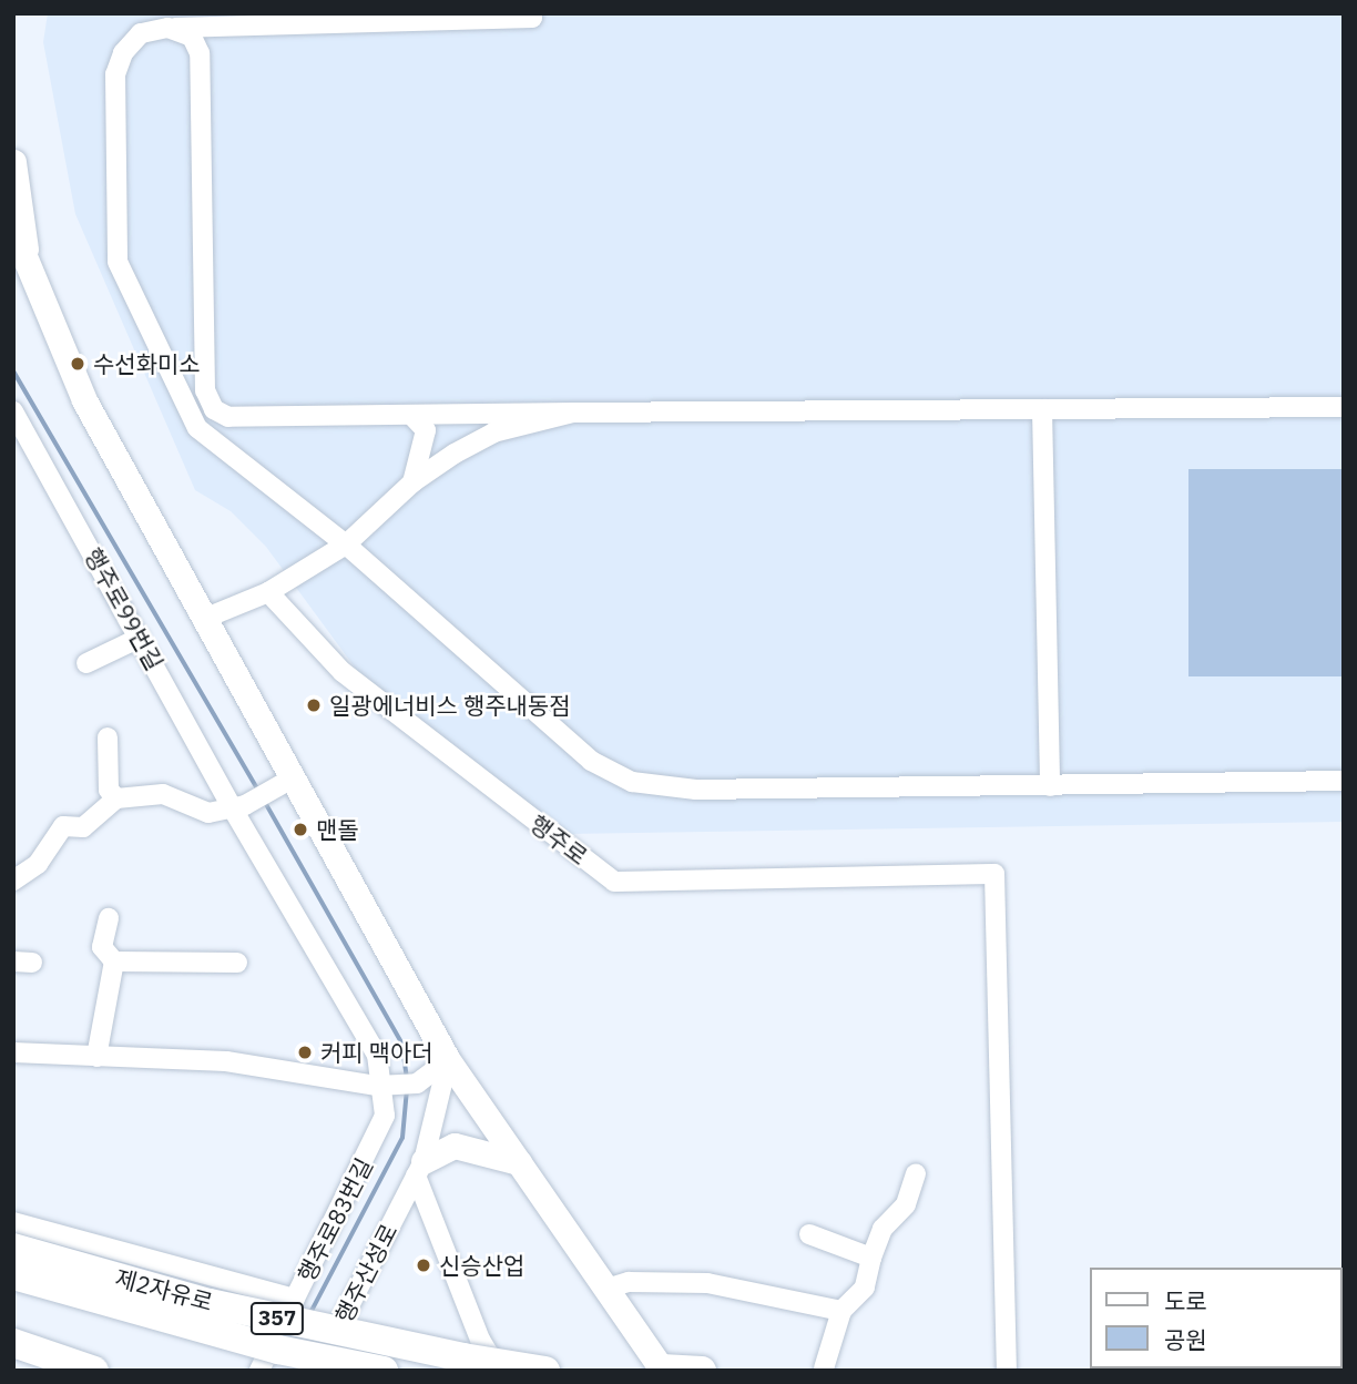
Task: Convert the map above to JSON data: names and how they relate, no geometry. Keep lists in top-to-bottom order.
{
  "streets": {
    "highway": ["제2자유로", "357"],
    "street": [
      "행주로99번길",
      "행주로",
      "행주로83번길",
      "행주산성로"
    ]
  },
  "crossings": [
    ["행주로99번길", "행주로83번길"]
  ],
  "places": [
    "수선화미소",
    "일광에너비스 행주내동점",
    "맨돌",
    "커피 맥아더",
    "신승산업"
  ],
  "legend": ["도로", "공원"]
}
